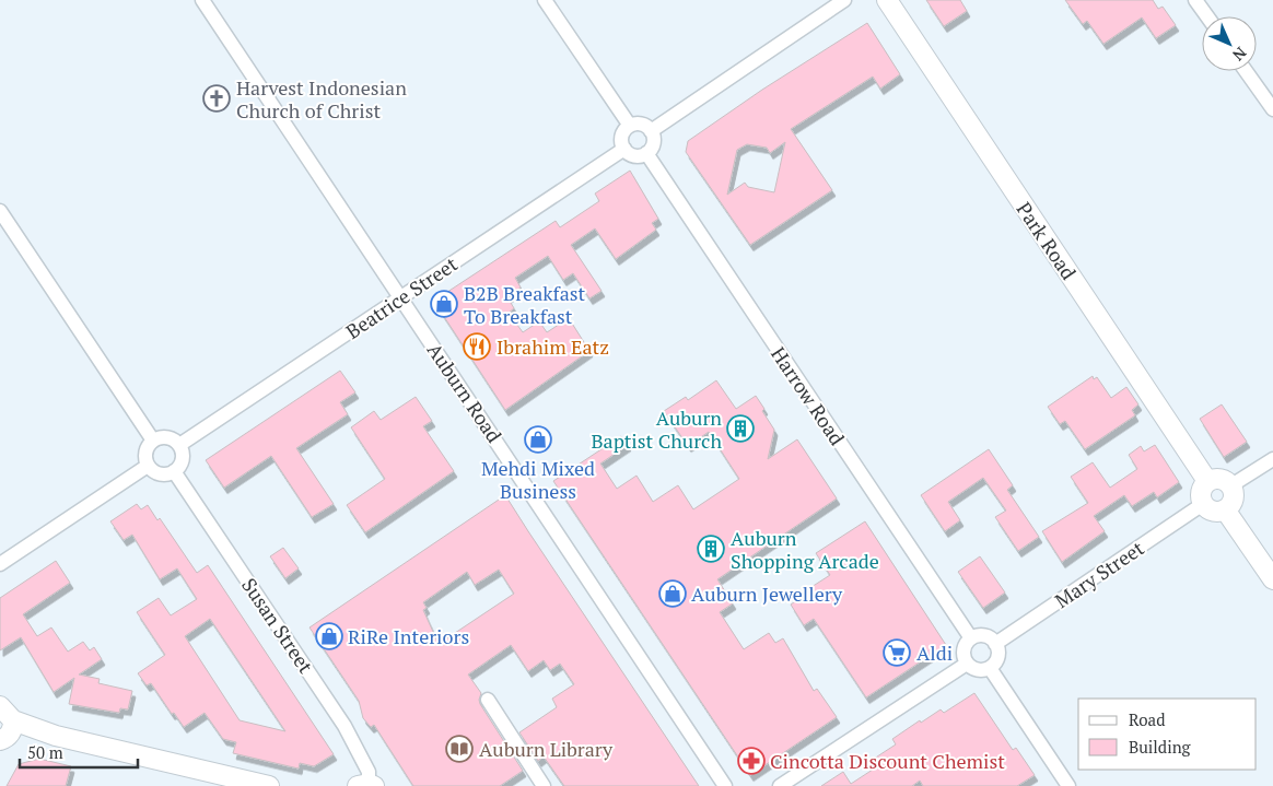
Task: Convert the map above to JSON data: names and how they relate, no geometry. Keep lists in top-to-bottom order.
{
  "streets": {
    "street": [
      "Park Road",
      "Beatrice Street",
      "Auburn Road",
      "Harrow Road",
      "Mary Street",
      "Susan Street"
    ]
  },
  "crossings": [
    ["Park Road", "Mary Street"],
    ["Beatrice Street", "Auburn Road"],
    ["Beatrice Street", "Harrow Road"],
    ["Beatrice Street", "Susan Street"],
    ["Harrow Road", "Mary Street"]
  ],
  "places": {
    "church": ["Harvest Indonesian Church of Christ"],
    "shop": [
      "B2B Breakfast To Breakfast",
      "Mehdi Mixed Business",
      "Auburn Jewellery",
      "RiRe Interiors"
    ],
    "restaurant": ["Ibrahim Eatz"],
    "building": ["Auburn Baptist Church", "Auburn Shopping Arcade"],
    "supermarket": ["Aldi"],
    "library": ["Auburn Library"],
    "pharmacy": ["Cincotta Discount Chemist"]
  },
  "legend": ["Road", "Building"],
  "scale_bar": "50 m",
  "north": "bottom right"
}
